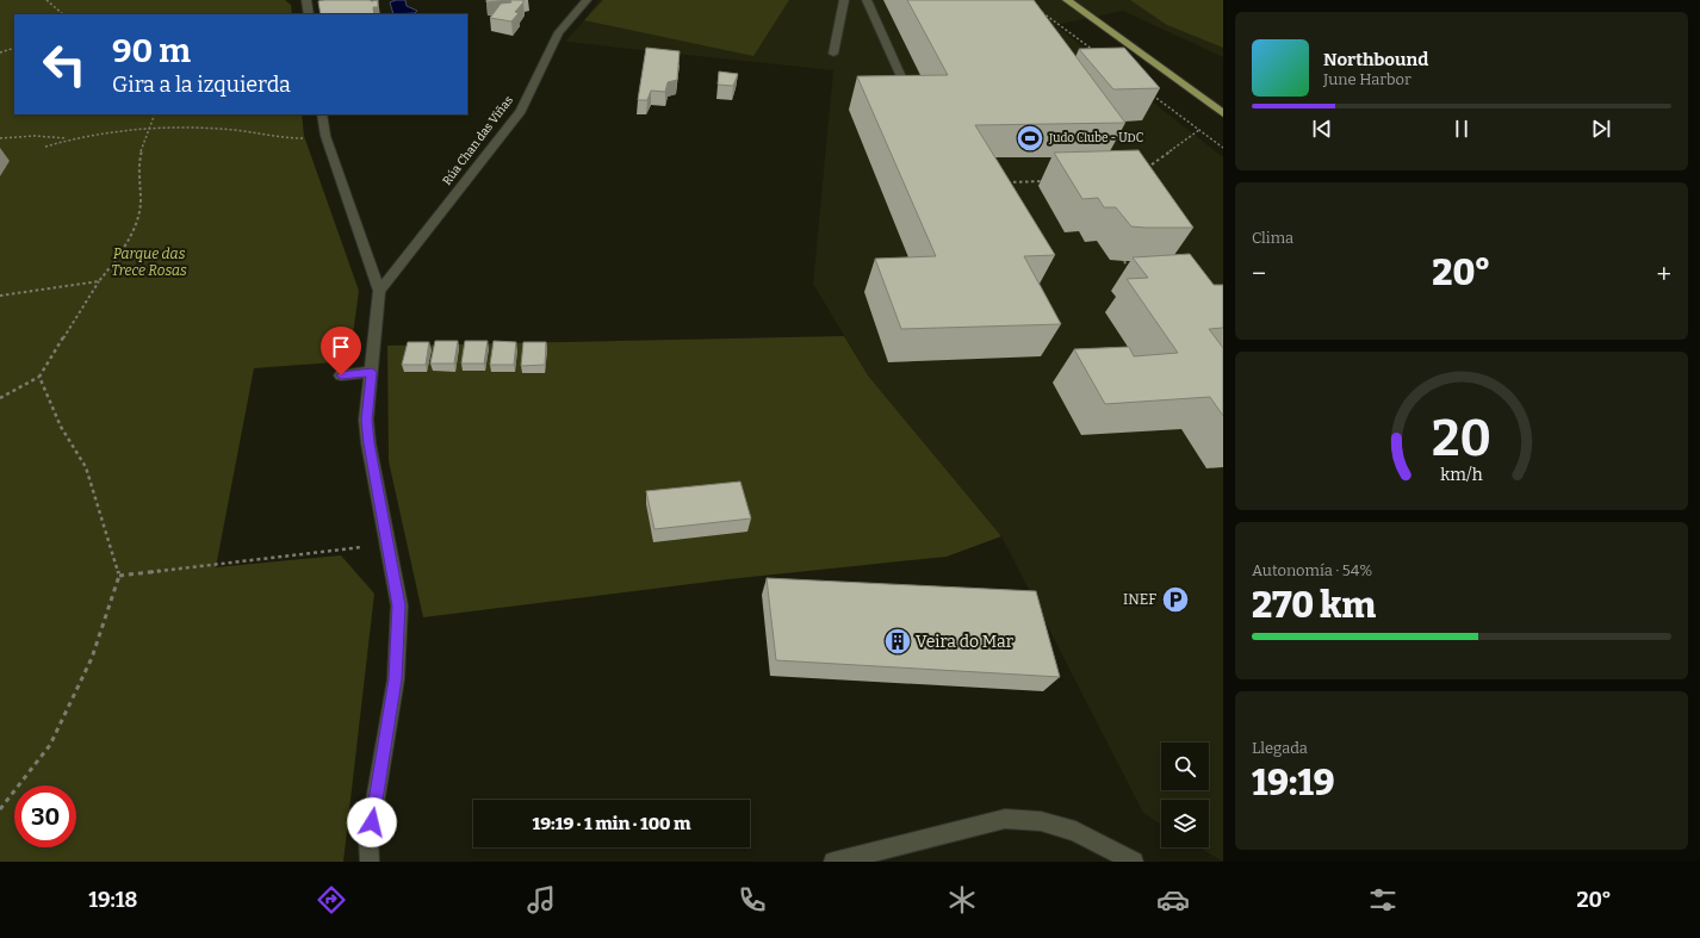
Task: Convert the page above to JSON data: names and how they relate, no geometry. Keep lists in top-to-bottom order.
{
  "streets": {
    "street": ["Rúa Chan das Viñas"]
  },
  "parks": ["Parque das Trece Rosas"],
  "places": {
    "sports": ["Judo Clube - UDC"],
    "parking": ["INEF"],
    "building": ["Veira do Mar"]
  },
  "page": {
    "turn": ["90 m", "Gira a la izquierda"],
    "song": ["Northbound", "June Harbor"],
    "tile": [
      "Clima",
      ["Autonomía · 54%", "270 km"],
      ["Llegada", "19:19"]
    ],
    "heat": ["−", "20°", "+"],
    "limit": "30",
    "trip": "19:19 · 1 min · 100 m",
    "tabs": ["19:18", "20°"],
    "gauge": ["20", "km/h"]
  }
}
